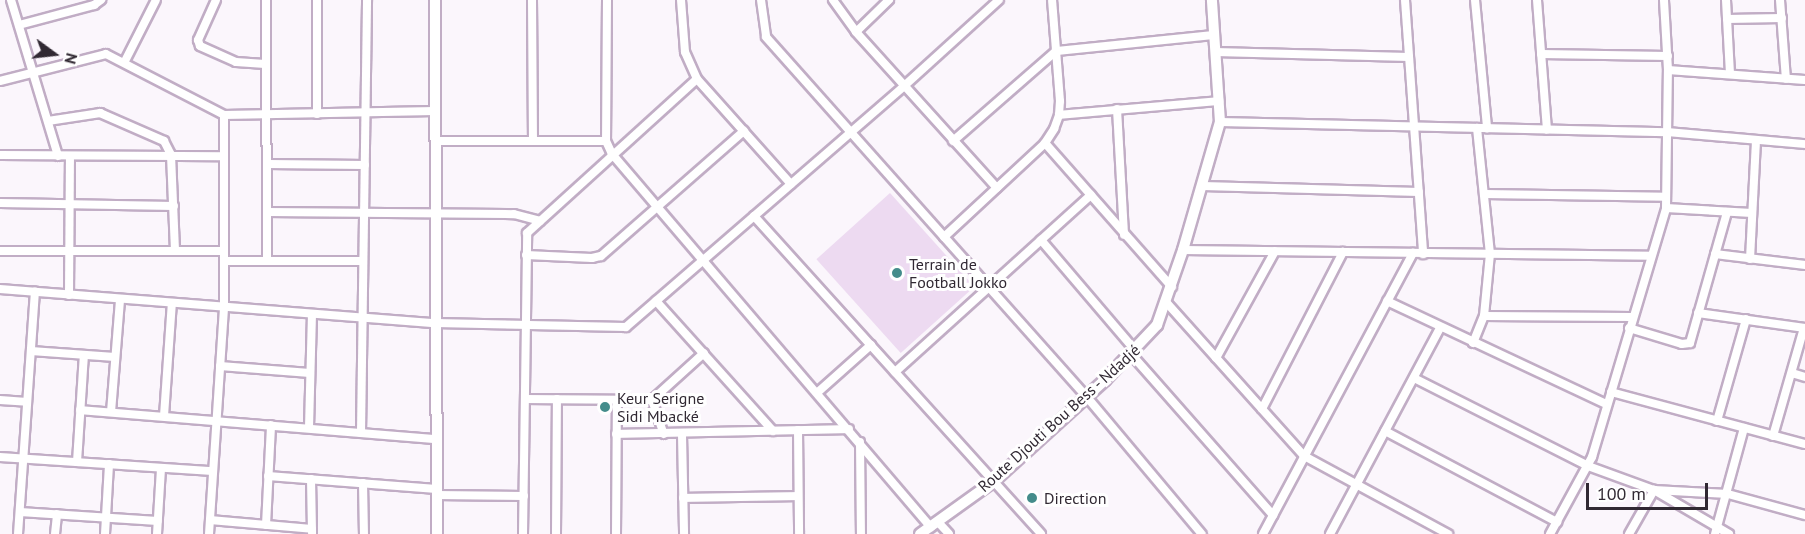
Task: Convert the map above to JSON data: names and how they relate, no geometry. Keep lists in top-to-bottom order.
{
  "streets": {
    "main road": ["Route Djouti Bou Bess - Ndadjé"]
  },
  "places": ["Terrain de Football Jokko", "Keur Serigne Sidi Mbacké", "Direction"],
  "scale_bar": "100 m",
  "north": "right"
}
